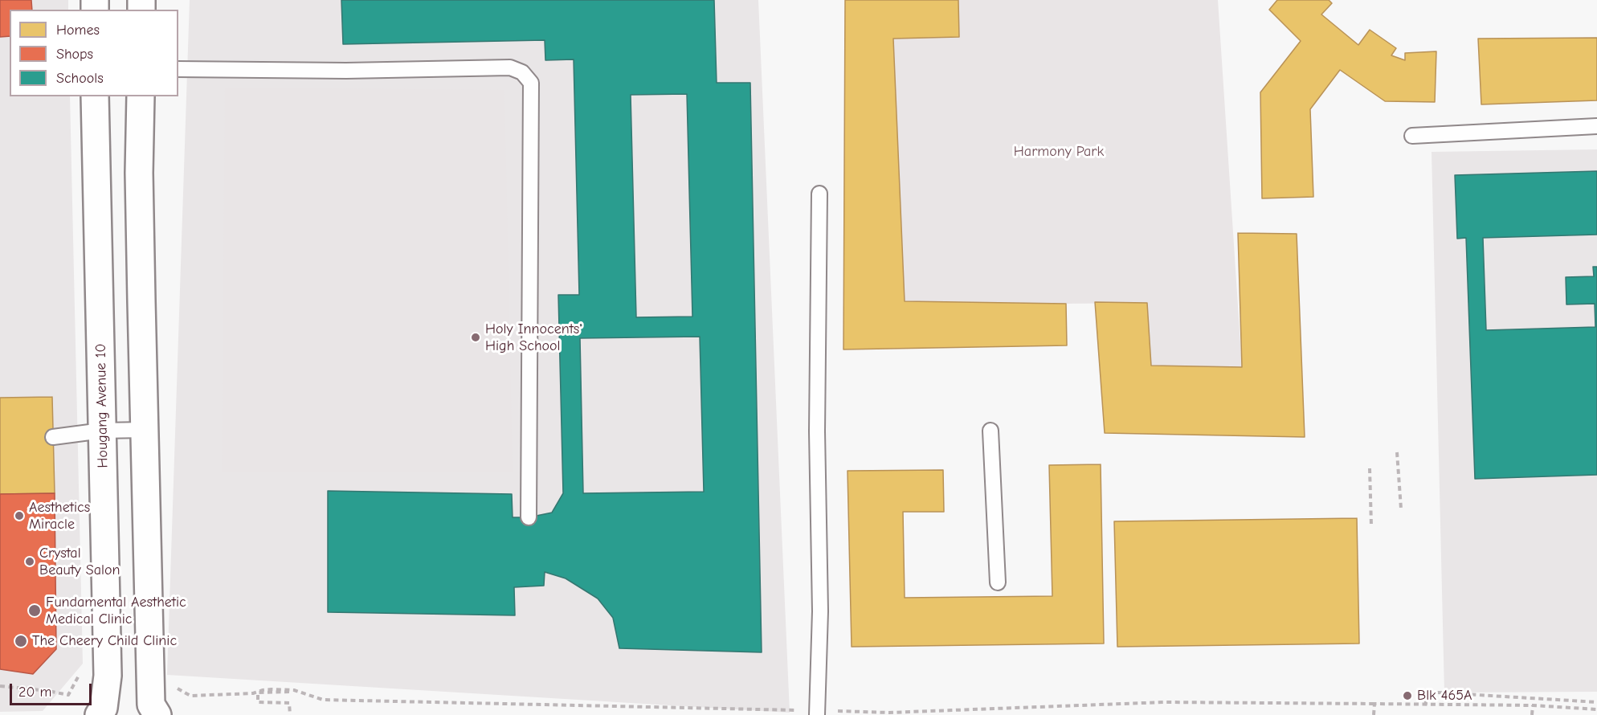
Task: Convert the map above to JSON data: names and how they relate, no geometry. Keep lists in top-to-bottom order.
{
  "streets": {
    "main road": ["Hougang Avenue 10"]
  },
  "parks": ["Harmony Park"],
  "places": [
    "Holy Innocents' High School",
    "Aesthetics Miracle",
    "Crystal Beauty Salon",
    "Fundamental Aesthetic Medical Clinic",
    "The Cheery Child Clinic",
    "Blk 465A"
  ],
  "legend": ["Homes", "Shops", "Schools"],
  "scale_bar": "20 m"
}
